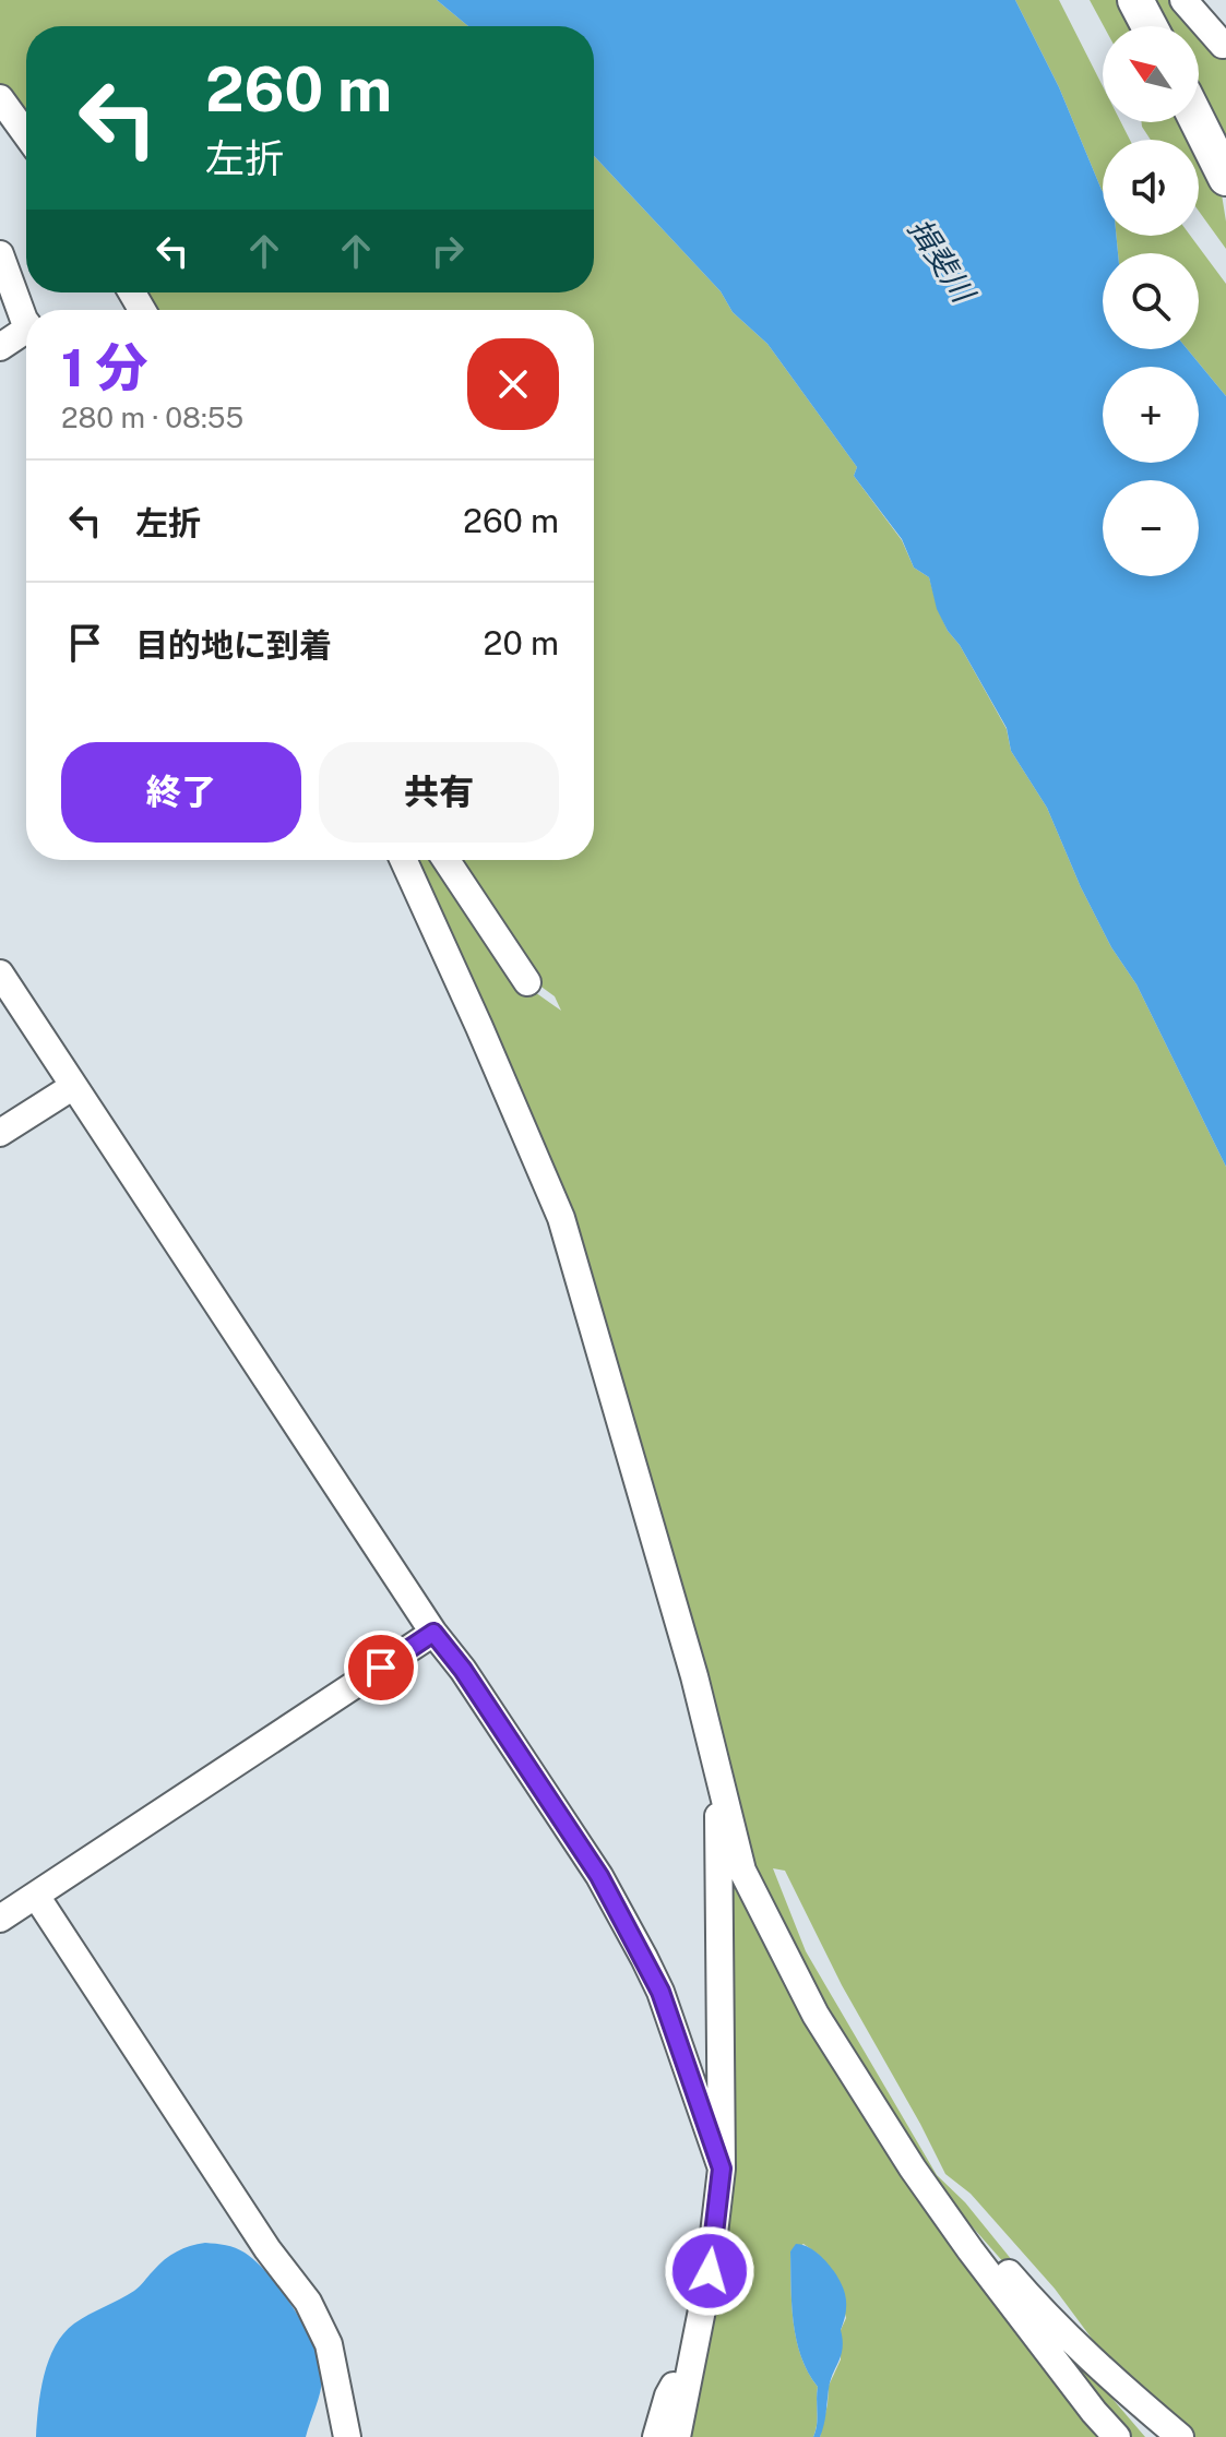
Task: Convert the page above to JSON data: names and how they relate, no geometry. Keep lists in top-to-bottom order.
{
  "water": ["揖斐川"],
  "north": "top left",
  "page": {
    "map_buttons": ["+", "−"],
    "turn": ["260 m", "左折"],
    "heading": ["1 分", "280 m · 08:55"],
    "list": [
      {
        "name": "左折",
        "value": "260 m"
      },
      {
        "name": "目的地に到着",
        "value": "20 m"
      }
    ],
    "buttons": ["終了", "共有"]
  }
}
